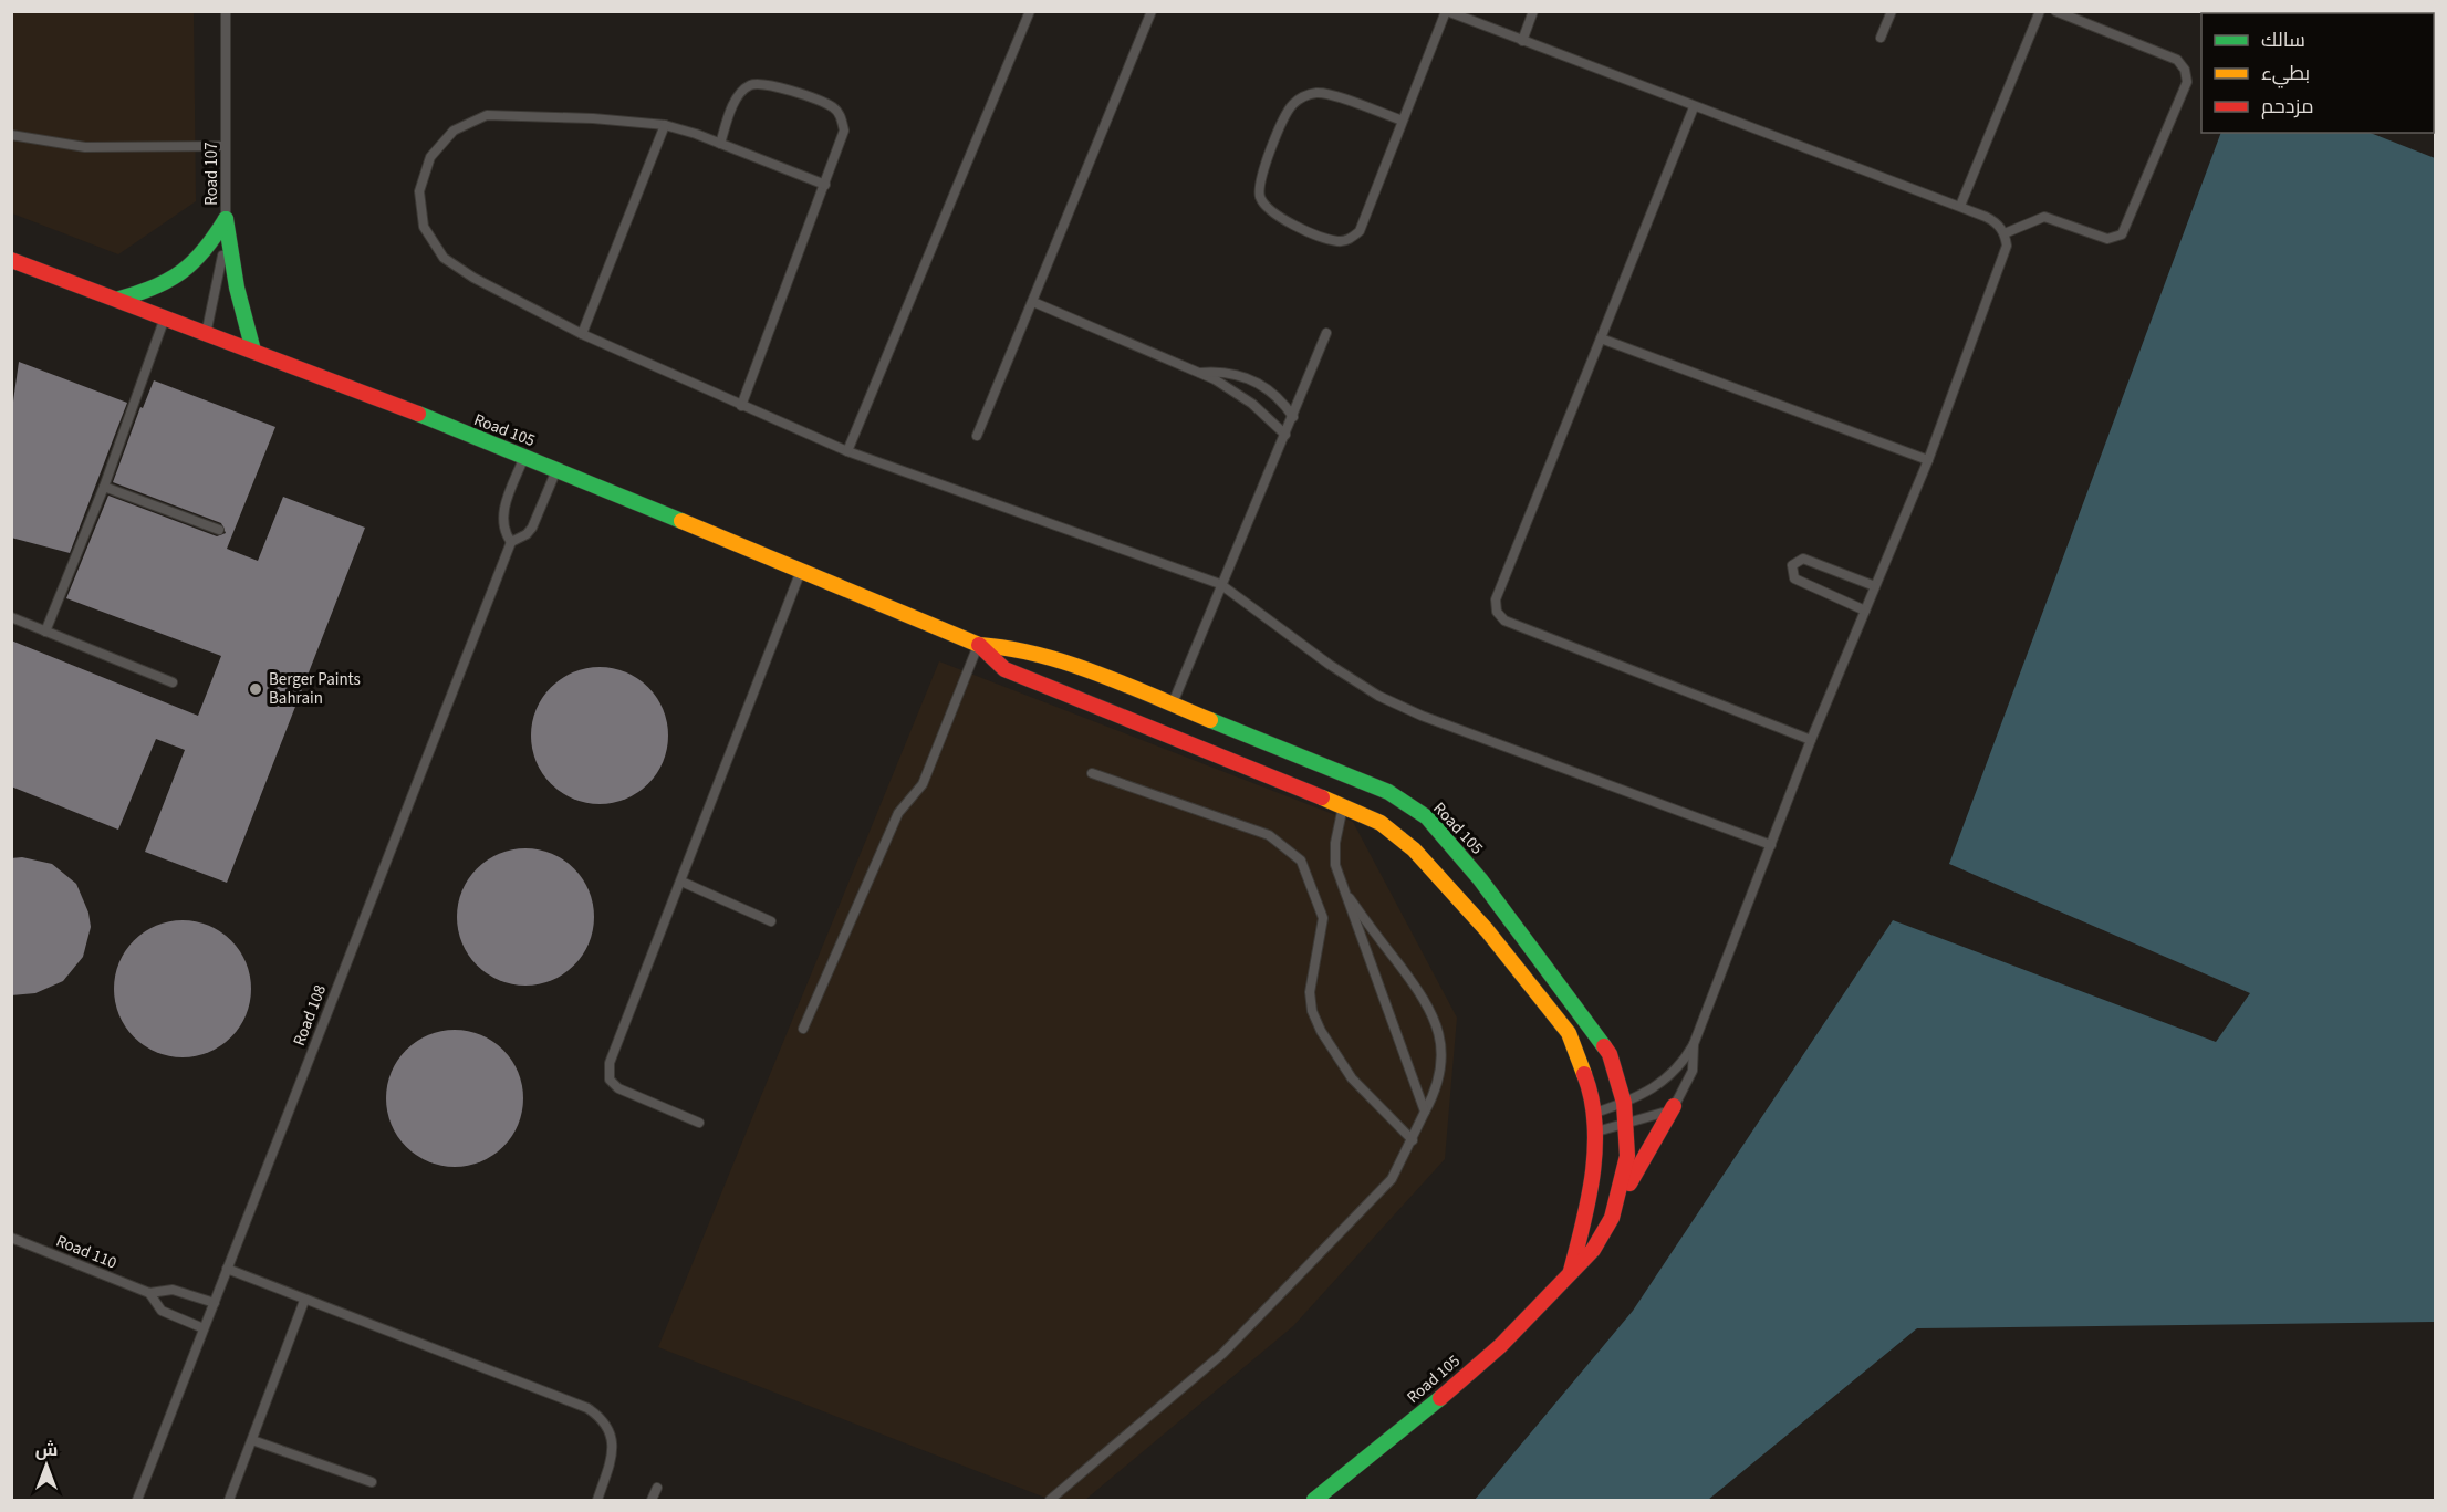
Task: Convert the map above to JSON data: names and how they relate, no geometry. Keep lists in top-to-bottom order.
{
  "streets": {
    "street": ["Road 105"],
    "lane": ["Road 107", "Road 108", "Road 110"]
  },
  "crossings": [
    ["Road 107", "Road 105"],
    ["Road 105", "Road 108"],
    ["Road 108", "Road 110"]
  ],
  "places": ["Berger Paints Bahrain"],
  "legend": ["سالك", "بطيء", "مزدحم"],
  "north": "top"
}
